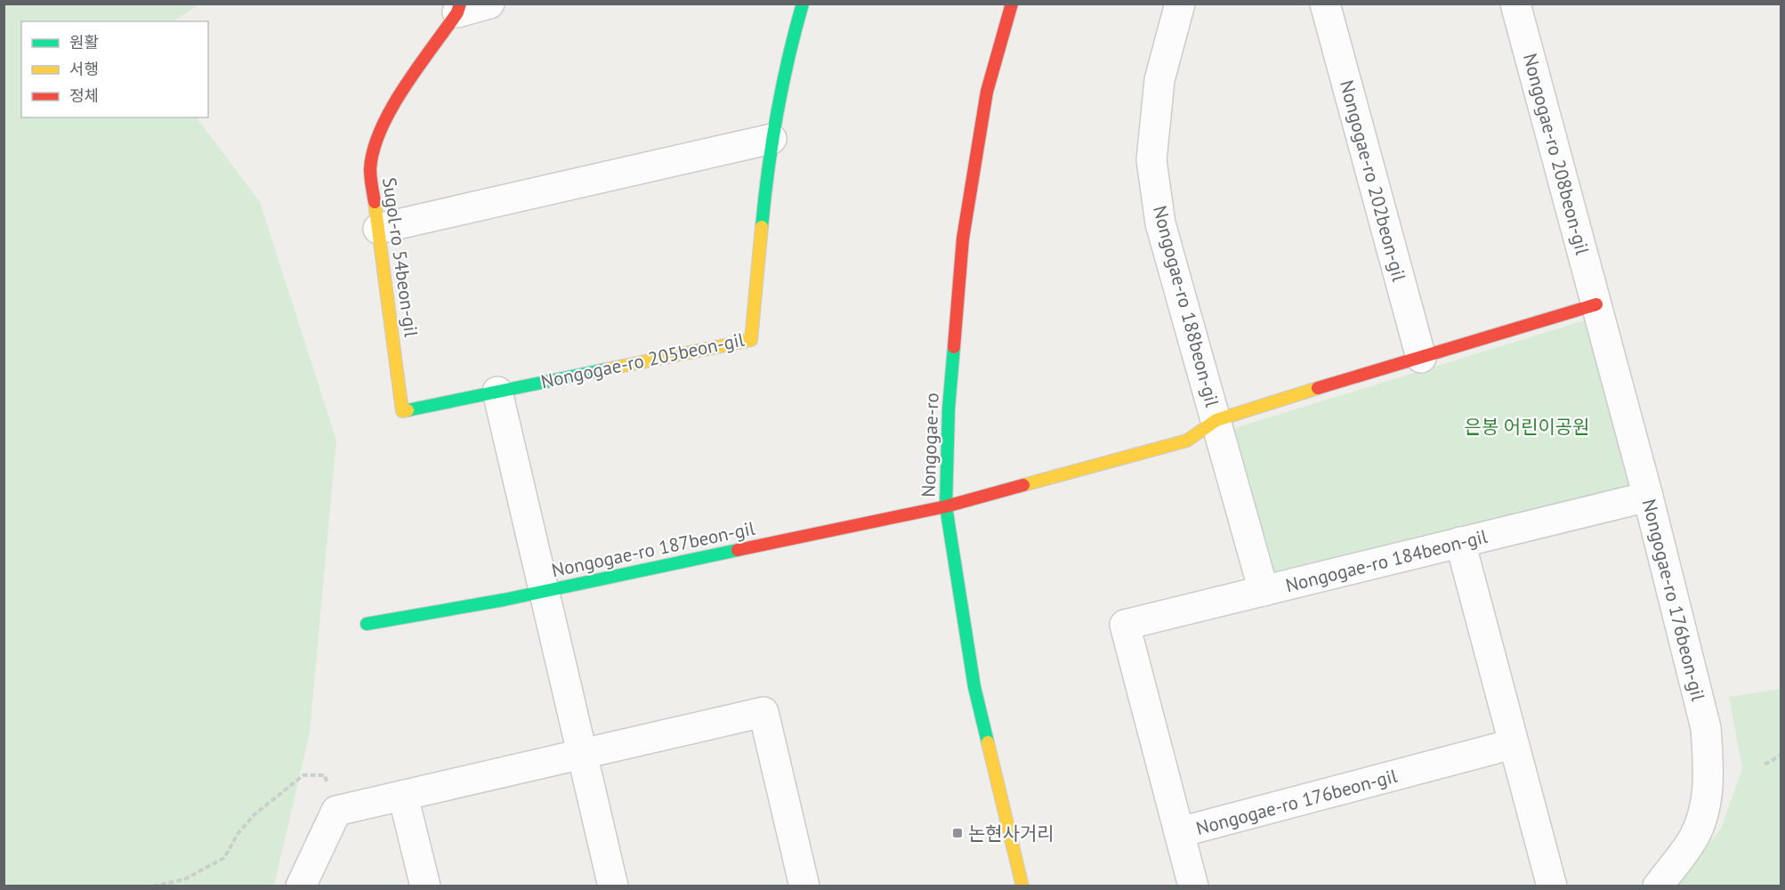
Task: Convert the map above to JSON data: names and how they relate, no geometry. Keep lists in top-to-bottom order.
{
  "streets": {
    "street": [
      "Nongogae-ro 208beon-gil",
      "Nongogae-ro 202beon-gil",
      "Sugol-ro 54beon-gil",
      "Nongogae-ro 188beon-gil",
      "Nongogae-ro 205beon-gil",
      "Nongogae-ro",
      "Nongogae-ro 187beon-gil",
      "Nongogae-ro 184beon-gil",
      "Nongogae-ro 176beon-gil"
    ]
  },
  "crossings": [
    ["Nongogae-ro 208beon-gil", "Nongogae-ro 188beon-gil"],
    ["Nongogae-ro 208beon-gil", "Nongogae-ro 176beon-gil"],
    ["Nongogae-ro 202beon-gil", "Nongogae-ro 188beon-gil"],
    ["Sugol-ro 54beon-gil", "Nongogae-ro 205beon-gil"],
    ["Nongogae-ro 188beon-gil", "Nongogae-ro"],
    ["Nongogae-ro 188beon-gil", "Nongogae-ro 187beon-gil"],
    ["Nongogae-ro 188beon-gil", "Nongogae-ro 176beon-gil"],
    ["Nongogae-ro", "Nongogae-ro 187beon-gil"],
    ["Nongogae-ro 184beon-gil", "Nongogae-ro 176beon-gil"]
  ],
  "parks": ["은봉 어린이공원"],
  "places": {
    "transit": ["논현사거리"]
  },
  "legend": ["원활", "서행", "정체"]
}
